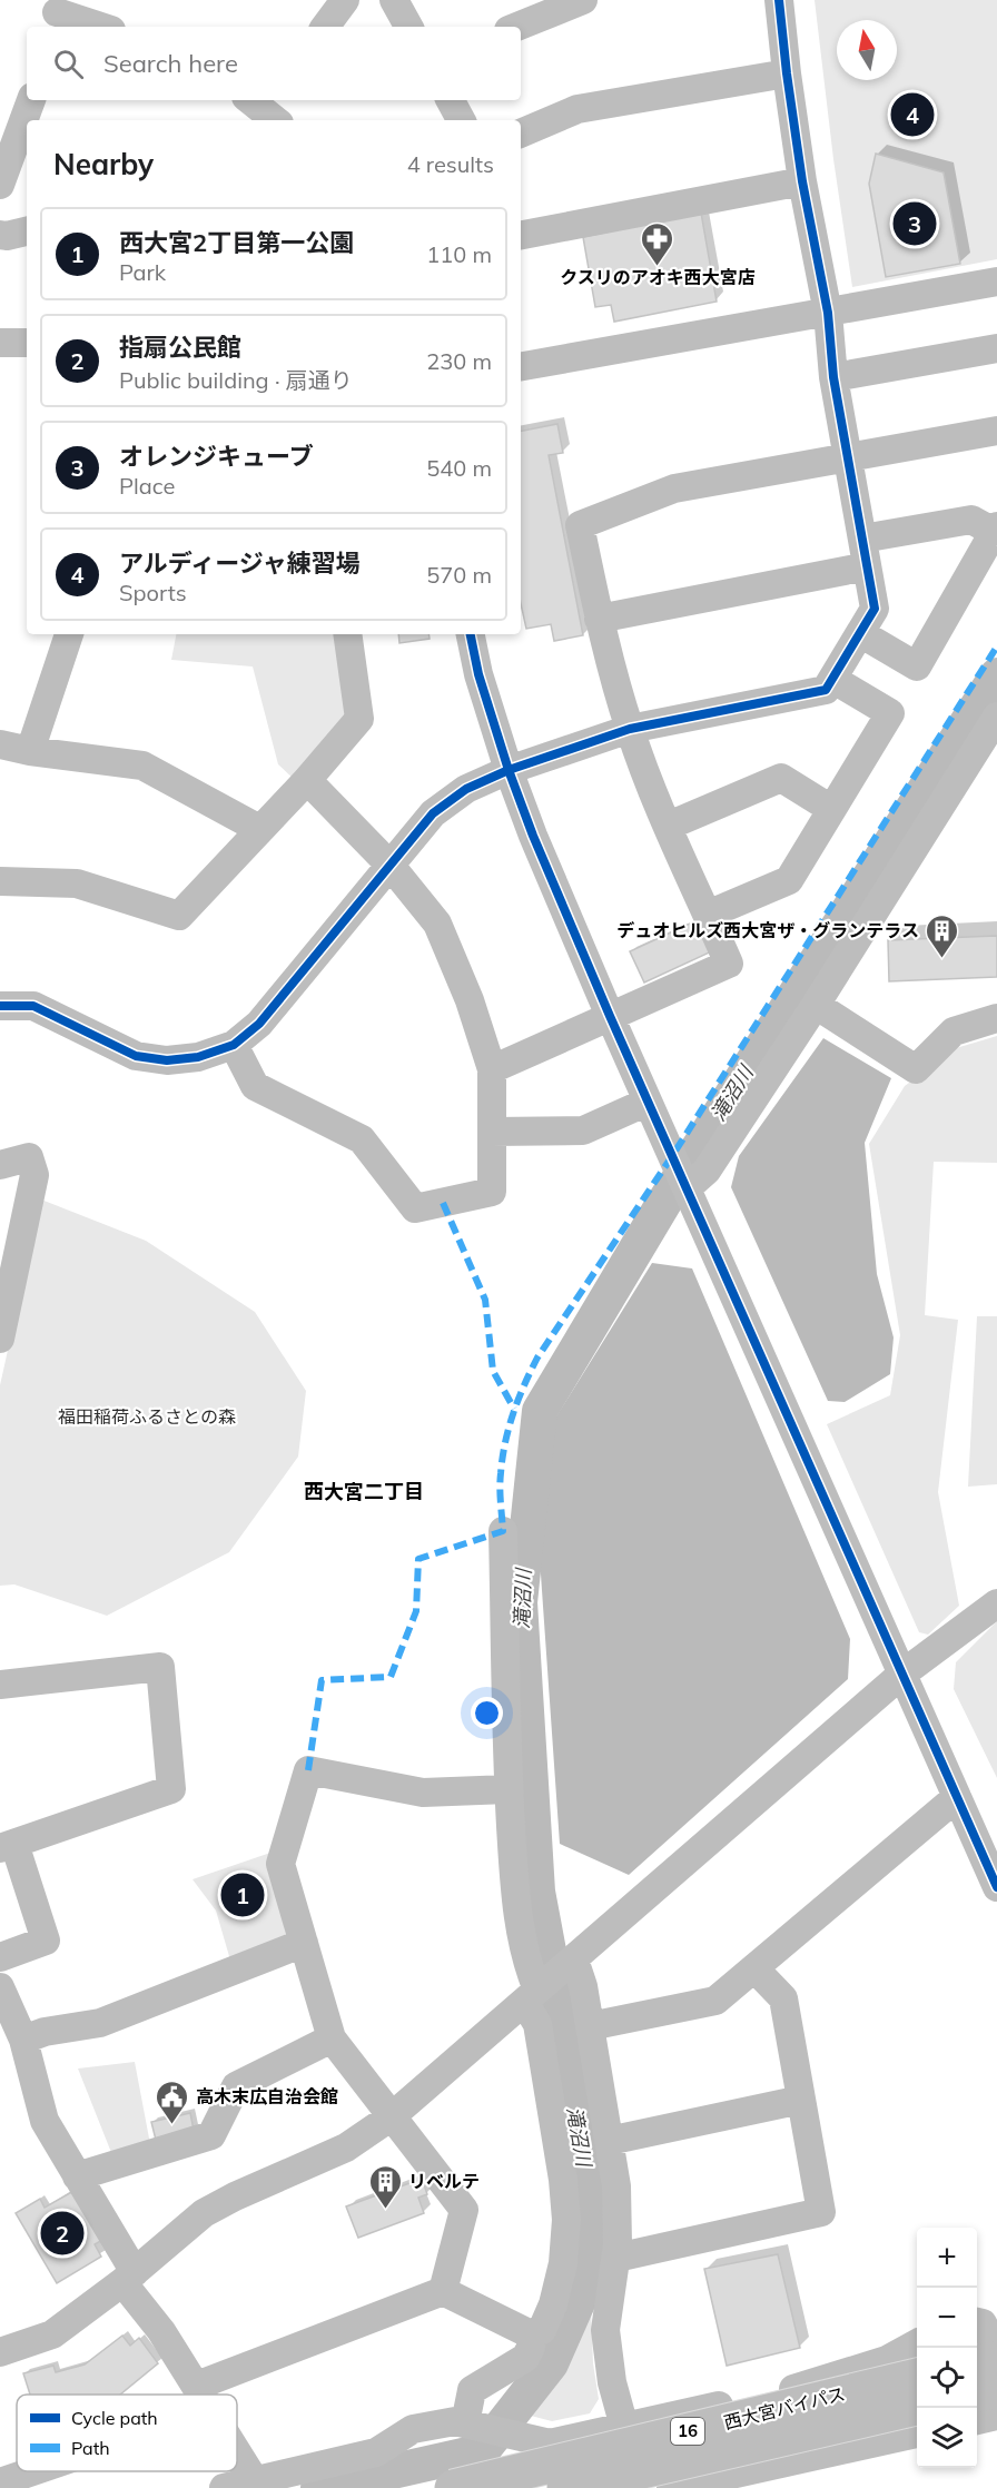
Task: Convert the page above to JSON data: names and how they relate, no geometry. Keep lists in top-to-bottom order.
{
  "streets": {
    "highway": ["西大宮バイパス", "16"]
  },
  "districts": ["西大宮二丁目"],
  "water": ["滝沼川"],
  "parks": ["福田稲荷ふるさとの森"],
  "places": {
    "pharmacy": ["クスリのアオキ西大宮店"],
    "building": ["デュオヒルズ西大宮ザ・グランテラス", "リベルテ"],
    "public building": ["高木末広自治会館"]
  },
  "legend": ["Cycle path", "Path"],
  "north": "top",
  "page": {
    "search": "Search here",
    "pins": [
      "4",
      "3",
      "1",
      "2"
    ],
    "heading": ["Nearby", "4 results"],
    "list": [
      {
        "mark": "1",
        "name": "西大宮2丁目第一公園",
        "note": "Park",
        "value": "110 m"
      },
      {
        "mark": "2",
        "name": "指扇公民館",
        "note": "Public building · 扇通り",
        "value": "230 m"
      },
      {
        "mark": "3",
        "name": "オレンジキューブ",
        "note": "Place",
        "value": "540 m"
      },
      {
        "mark": "4",
        "name": "アルディージャ練習場",
        "note": "Sports",
        "value": "570 m"
      }
    ],
    "map_buttons": ["+", "−"]
  }
}
